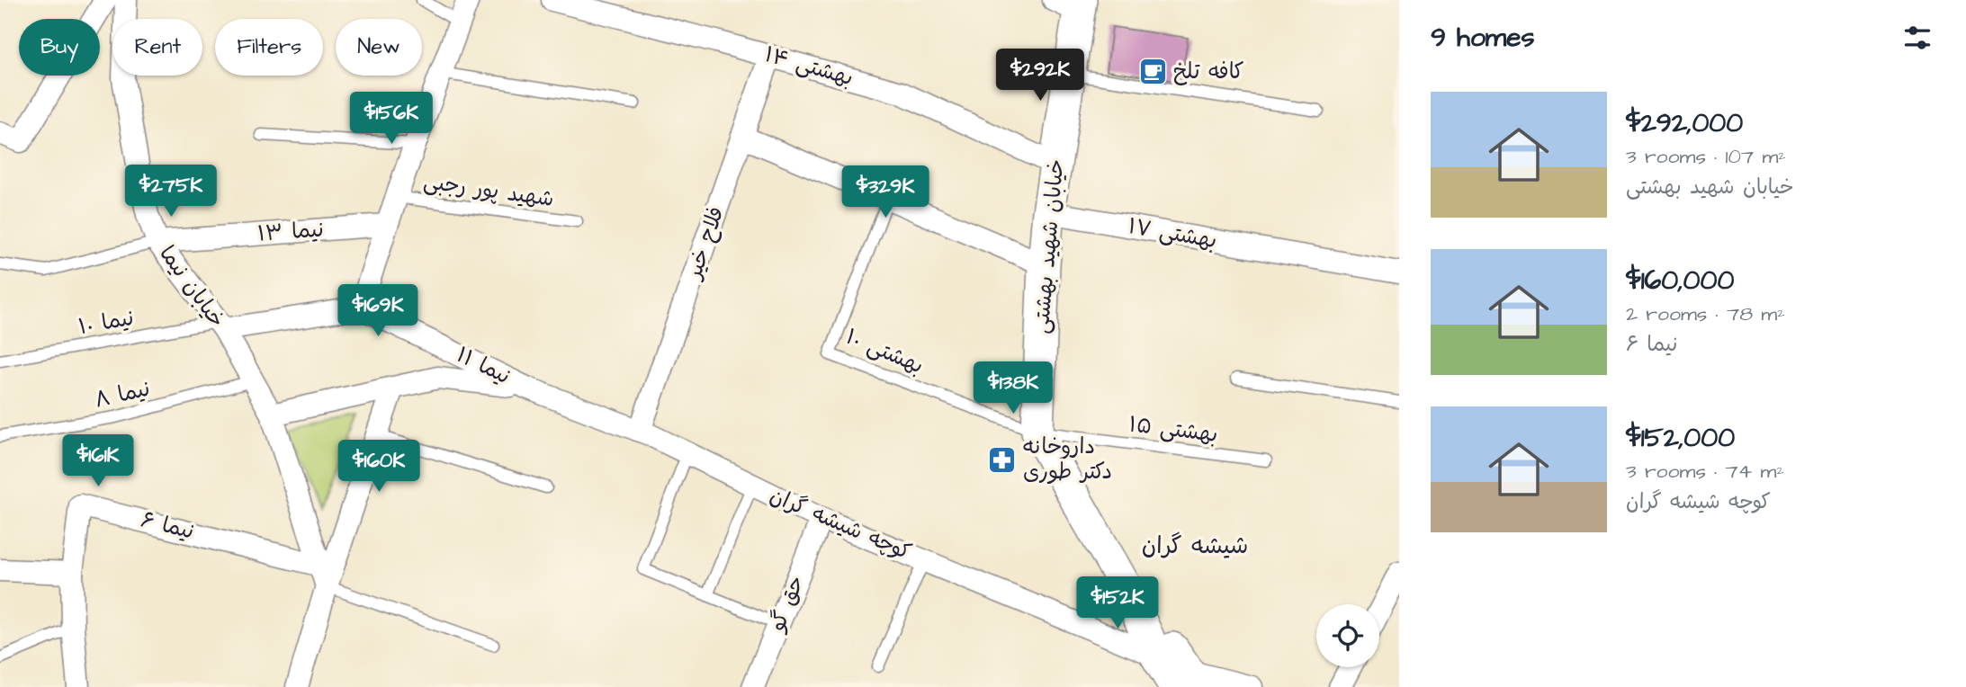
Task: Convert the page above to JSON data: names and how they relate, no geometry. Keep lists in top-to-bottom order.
{
  "streets": {
    "main road": ["خیابان شهید بهشتی"],
    "street": [
      "بهشتی ۱۴",
      "نیما ۱۳",
      "بهشتی ۱۷",
      "فلاح خیر",
      "خیابان نیما",
      "نیما ۱۱",
      "کوچه شیشه گران",
      "نیما ۶",
      "حق گو"
    ],
    "lane": [
      "شهید پور رجبی",
      "نیما ۱۰",
      "بهشتی ۱۰",
      "نیما ۸",
      "بهشتی ۱۵"
    ]
  },
  "crossings": [
    ["بهشتی ۱۴", "فلاح خیر"],
    ["بهشتی ۱۴", "خیابان شهید بهشتی"],
    ["نیما ۱۳", "خیابان نیما"],
    ["بهشتی ۱۷", "خیابان شهید بهشتی"],
    ["فلاح خیر", "کوچه شیشه گران"],
    ["خیابان شهید بهشتی", "بهشتی ۱۰"],
    ["خیابان شهید بهشتی", "بهشتی ۱۵"],
    ["خیابان نیما", "نیما ۱۰"],
    ["خیابان نیما", "نیما ۸"],
    ["خیابان نیما", "نیما ۶"],
    ["بهشتی ۱۰", "بهشتی ۱۵"],
    ["نیما ۱۱", "کوچه شیشه گران"],
    ["کوچه شیشه گران", "حق گو"]
  ],
  "districts": ["شیشه گران"],
  "places": {
    "cafe": ["کافه تلخ"],
    "pharmacy": ["داروخانه دکتر طوری"]
  },
  "page": {
    "heading": "9 homes",
    "chip": [
      "Buy",
      "Rent",
      "Filters",
      "New"
    ],
    "price": [
      "$292K",
      "$156K",
      "$275K",
      "$329K",
      "$169K",
      "$138K",
      "$161K",
      "$160K",
      "$152K"
    ],
    "list": [
      {
        "name": "$292,000",
        "note": "3 rooms · 107 m² · خیابان شهید بهشتی"
      },
      {
        "name": "$160,000",
        "note": "2 rooms · 78 m² · نیما ۶"
      },
      {
        "name": "$152,000",
        "note": "3 rooms · 74 m² · کوچه شیشه گران"
      }
    ]
  }
}
